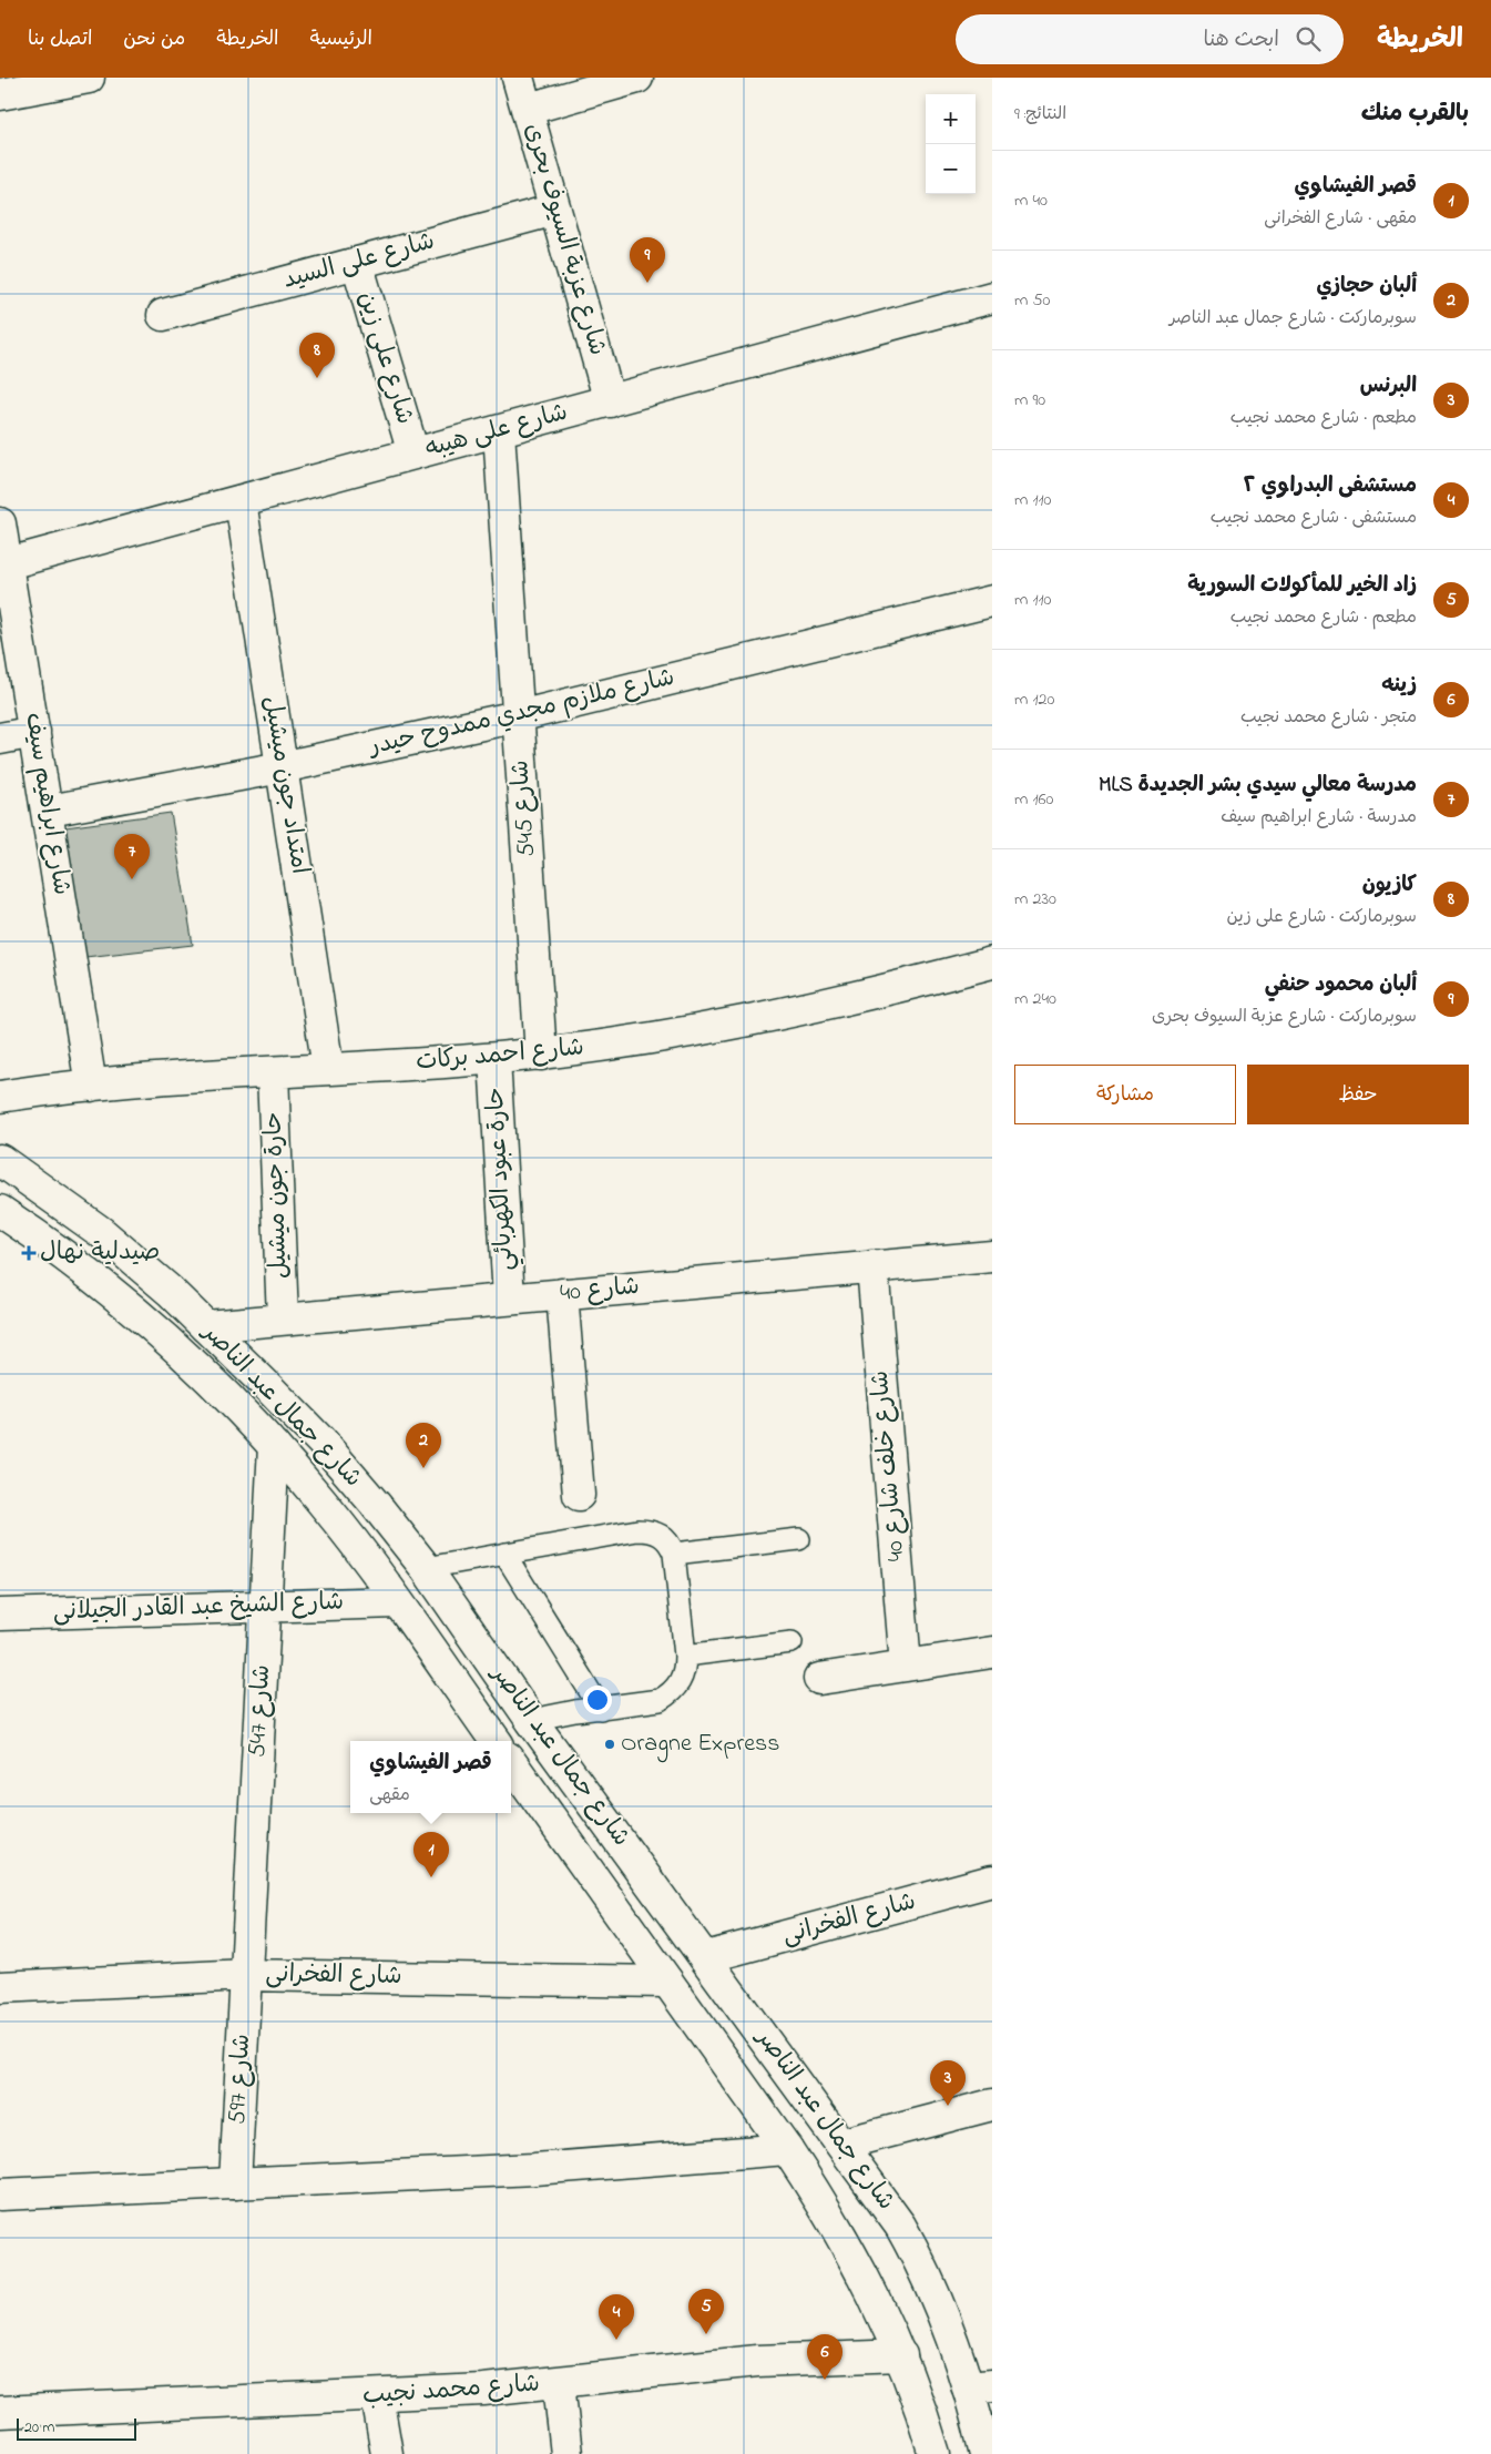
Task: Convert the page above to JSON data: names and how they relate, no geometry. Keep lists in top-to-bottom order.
{
  "streets": {
    "street": [
      "شارع عزبة السيوف بحرى",
      "شارع على السيد",
      "شارع على زين",
      "شارع على هيبه",
      "شارع ملازم مجدي ممدوح حيدر",
      "امتداد جون ميشيل",
      "شارع ابراهيم سيف",
      "شارع 545",
      "شارع احمد بركات",
      "حارة عبود الكهربائي",
      "حارة جون ميشيل",
      "شارع 40",
      "شارع جمال عبد الناصر",
      "شارع خلف شارع 40",
      "شارع الشيخ عبد القادر الجيلانى",
      "شارع 547",
      "شارع الفخرانى",
      "شارع 597",
      "شارع محمد نجيب"
    ]
  },
  "crossings": [
    ["شارع عزبة السيوف بحرى", "شارع على السيد"],
    ["شارع عزبة السيوف بحرى", "شارع على هيبه"],
    ["شارع على السيد", "شارع على زين"],
    ["شارع على زين", "شارع على هيبه"],
    ["شارع على هيبه", "امتداد جون ميشيل"],
    ["شارع على هيبه", "شارع ابراهيم سيف"],
    ["شارع على هيبه", "شارع 545"],
    ["شارع ملازم مجدي ممدوح حيدر", "امتداد جون ميشيل"],
    ["شارع ملازم مجدي ممدوح حيدر", "شارع ابراهيم سيف"],
    ["شارع ملازم مجدي ممدوح حيدر", "شارع 545"],
    ["امتداد جون ميشيل", "شارع احمد بركات"],
    ["شارع ابراهيم سيف", "شارع احمد بركات"],
    ["شارع 545", "شارع احمد بركات"],
    ["شارع احمد بركات", "حارة عبود الكهربائي"],
    ["شارع احمد بركات", "حارة جون ميشيل"],
    ["حارة عبود الكهربائي", "شارع 40"],
    ["حارة جون ميشيل", "شارع 40"],
    ["شارع 40", "شارع جمال عبد الناصر"],
    ["شارع 40", "شارع خلف شارع 40"],
    ["شارع جمال عبد الناصر", "شارع الشيخ عبد القادر الجيلانى"],
    ["شارع جمال عبد الناصر", "شارع 547"],
    ["شارع جمال عبد الناصر", "شارع الفخرانى"],
    ["شارع جمال عبد الناصر", "شارع محمد نجيب"],
    ["شارع الشيخ عبد القادر الجيلانى", "شارع 547"],
    ["شارع 547", "شارع الفخرانى"],
    ["شارع 547", "شارع 597"],
    ["شارع الفخرانى", "شارع 597"]
  ],
  "places": {
    "health": ["صيدلية نهال"],
    "other": ["Oragne Express"]
  },
  "scale_bar": "20 m",
  "page": {
    "header": "الخريطة",
    "search": "ابحث هنا",
    "nav": [
      "الرئيسية",
      "الخريطة",
      "من نحن",
      "اتصل بنا"
    ],
    "heading": ["بالقرب منك", "النتائج: 9"],
    "map_buttons": ["+", "−"],
    "list": [
      {
        "mark": "1",
        "name": "قصر الفيشاوي",
        "note": "مقهى · شارع الفخرانى",
        "value": "40 m"
      },
      {
        "mark": "2",
        "name": "ألبان حجازي",
        "note": "سوبرماركت · شارع جمال عبد الناصر",
        "value": "50 m"
      },
      {
        "mark": "3",
        "name": "البرنس",
        "note": "مطعم · شارع محمد نجيب",
        "value": "90 m"
      },
      {
        "mark": "4",
        "name": "مستشفى البدراوي ٢",
        "note": "مستشفى · شارع محمد نجيب",
        "value": "110 m"
      },
      {
        "mark": "5",
        "name": "زاد الخير للمأكولات السورية",
        "note": "مطعم · شارع محمد نجيب",
        "value": "110 m"
      },
      {
        "mark": "6",
        "name": "زينه",
        "note": "متجر · شارع محمد نجيب",
        "value": "120 m"
      },
      {
        "mark": "7",
        "name": "مدرسة معالي سيدي بشر الجديدة MLS",
        "note": "مدرسة · شارع ابراهيم سيف",
        "value": "160 m"
      },
      {
        "mark": "8",
        "name": "كازيون",
        "note": "سوبرماركت · شارع على زين",
        "value": "230 m"
      },
      {
        "mark": "9",
        "name": "ألبان محمود حنفي",
        "note": "سوبرماركت · شارع عزبة السيوف بحرى",
        "value": "240 m"
      }
    ],
    "pins": [
      "9",
      "8",
      "7",
      "2",
      "1",
      "3",
      "5",
      "4",
      "6"
    ],
    "buttons": ["حفظ", "مشاركة"],
    "popup": ["قصر الفيشاوي", "مقهى"],
    "scale": "20 m"
  }
}
